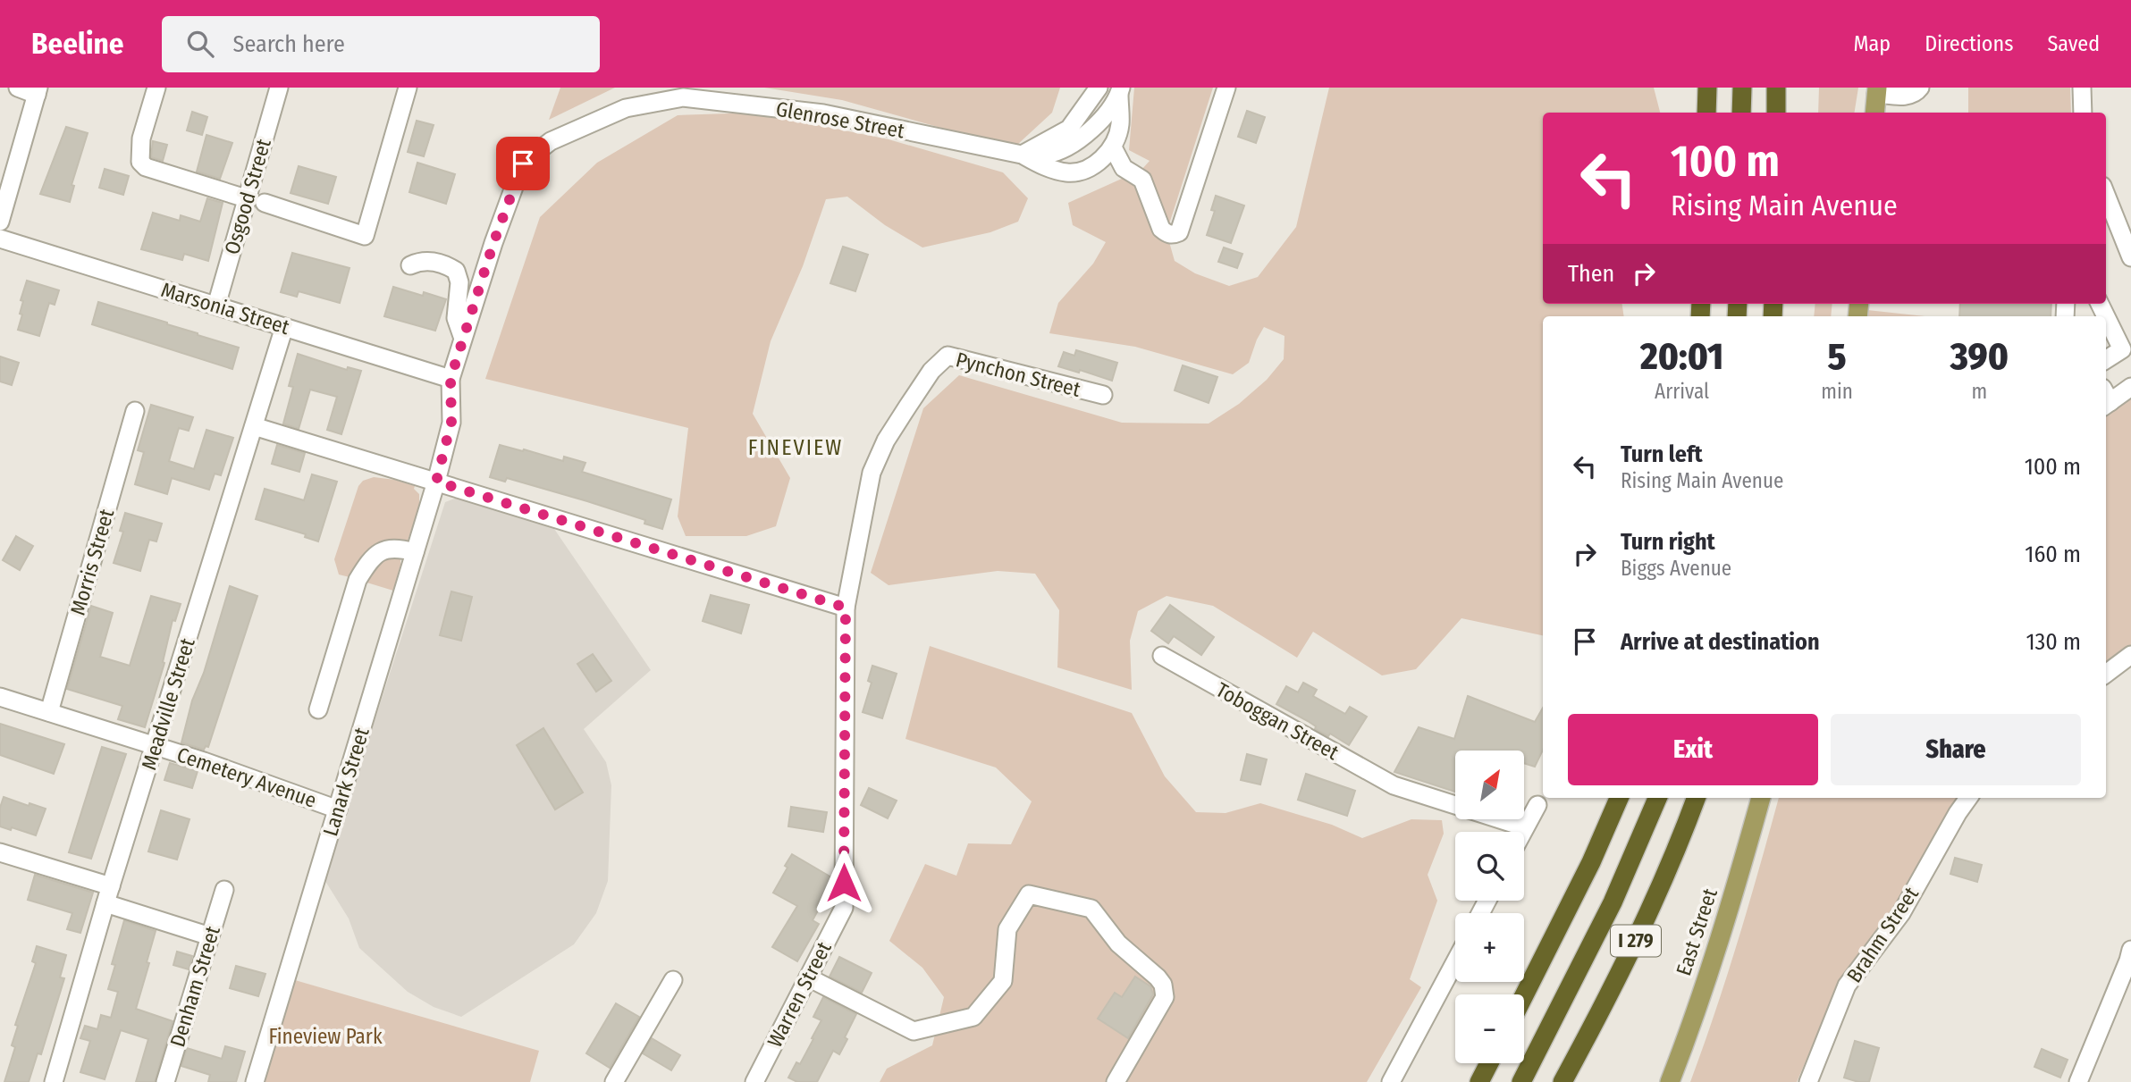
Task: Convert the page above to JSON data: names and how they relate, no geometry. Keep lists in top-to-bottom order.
{
  "streets": {
    "highway": ["I 279"],
    "main road": ["East Street"],
    "street": [
      "Glenrose Street",
      "Osgood Street",
      "Marsonia Street",
      "Pynchon Street",
      "Morris Street",
      "Meadville Street",
      "Toboggan Street",
      "Cemetery Avenue",
      "Lanark Street",
      "Brahm Street",
      "Denham Street",
      "Warren Street"
    ]
  },
  "crossings": [
    ["Glenrose Street", "Lanark Street"],
    ["Osgood Street", "Marsonia Street"],
    ["Marsonia Street", "Meadville Street"],
    ["Marsonia Street", "Lanark Street"],
    ["Pynchon Street", "Warren Street"],
    ["Morris Street", "Cemetery Avenue"],
    ["Meadville Street", "Cemetery Avenue"],
    ["Cemetery Avenue", "Lanark Street"]
  ],
  "districts": ["FINEVIEW"],
  "parks": ["Fineview Park"],
  "north": "top right",
  "page": {
    "header": "Beeline",
    "search": "Search here",
    "nav": ["Map", "Directions", "Saved"],
    "turn": ["100 m", "Rising Main Avenue"],
    "then": "Then",
    "eta": [
      "20:01",
      "Arrival",
      "5",
      "min",
      "390",
      "m"
    ],
    "list": [
      {
        "name": "Turn left",
        "note": "Rising Main Avenue",
        "value": "100 m"
      },
      {
        "name": "Turn right",
        "note": "Biggs Avenue",
        "value": "160 m"
      },
      {
        "name": "Arrive at destination",
        "value": "130 m"
      }
    ],
    "buttons": ["Exit", "Share"],
    "map_buttons": ["+", "−"]
  }
}
